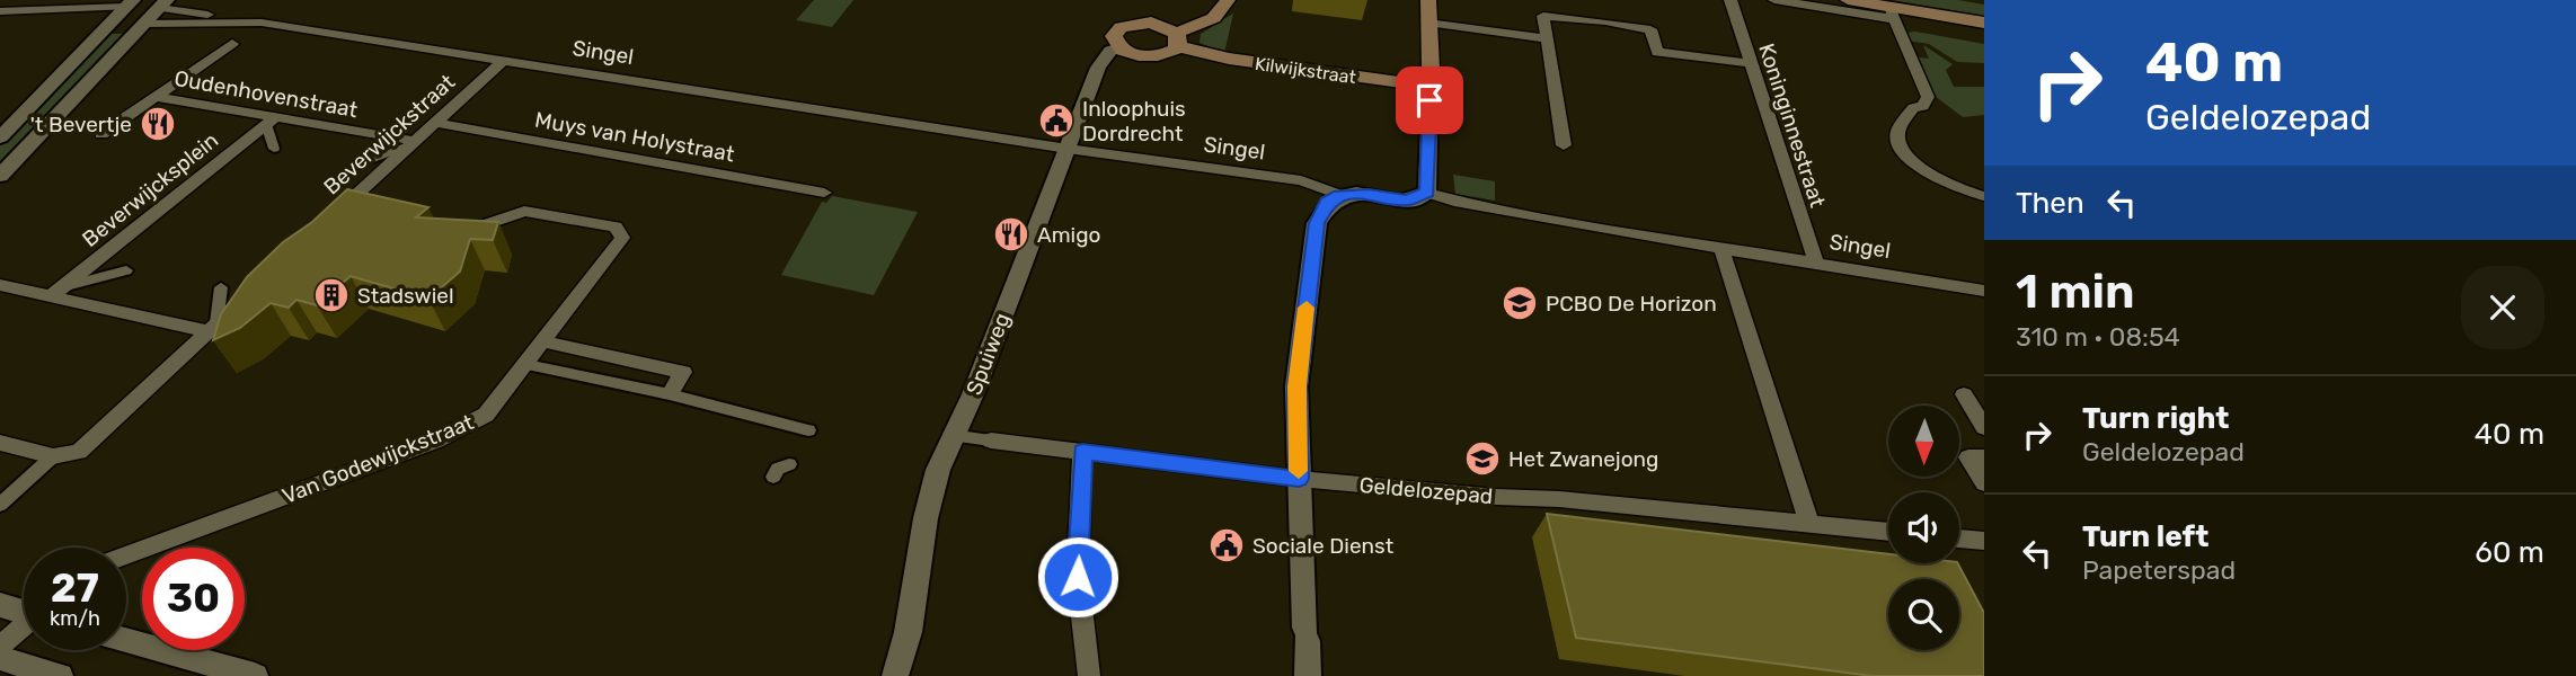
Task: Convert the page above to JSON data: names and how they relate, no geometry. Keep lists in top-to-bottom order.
{
  "streets": {
    "main road": ["Kilwijkstraat"],
    "street": [
      "Singel",
      "Oudenhovenstraat",
      "Koninginnestraat",
      "Beverwijckstraat",
      "Muys van Holystraat",
      "Beverwijcksplein",
      "Spuiweg",
      "Van Godewijckstraat",
      "Geldelozepad"
    ]
  },
  "crossings": [
    ["Singel", "Koninginnestraat"],
    ["Singel", "Beverwijckstraat"],
    ["Singel", "Spuiweg"],
    ["Kilwijkstraat", "Spuiweg"],
    ["Oudenhovenstraat", "Beverwijckstraat"],
    ["Oudenhovenstraat", "Beverwijcksplein"],
    ["Beverwijckstraat", "Muys van Holystraat"],
    ["Spuiweg", "Geldelozepad"]
  ],
  "places": {
    "public building": ["Inloophuis Dordrecht", "Sociale Dienst"],
    "restaurant": ["'t Bevertje", "Amigo"],
    "building": ["Stadswiel"],
    "school or university": ["PCBO De Horizon", "Het Zwanejong"]
  },
  "north": "bottom",
  "page": {
    "turn": ["40 m", "Geldelozepad"],
    "then": "Then",
    "heading": ["1 min", "310 m · 08:54"],
    "list": [
      {
        "name": "Turn right",
        "note": "Geldelozepad",
        "value": "40 m"
      },
      {
        "name": "Turn left",
        "note": "Papeterspad",
        "value": "60 m"
      }
    ],
    "speed": "27 km/h",
    "limit": "30"
  }
}
